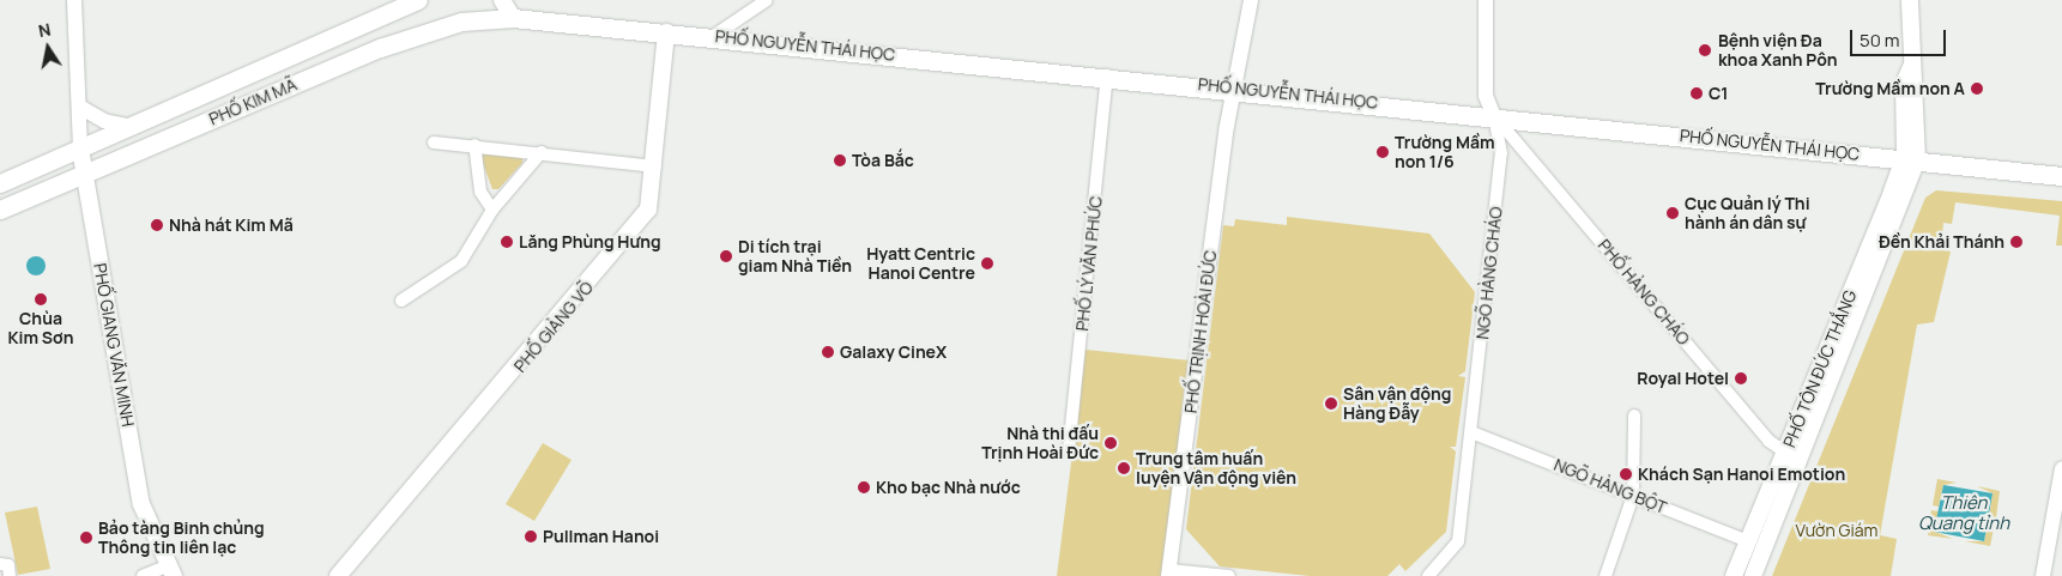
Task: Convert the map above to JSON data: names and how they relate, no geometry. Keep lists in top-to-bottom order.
{
  "streets": {
    "main road": [
      "PHỐ NGUYỄN THÁI HỌC",
      "PHỐ KIM MÃ",
      "PHỐ GIẢNG VÕ",
      "PHỐ GIANG VĂN MINH",
      "PHỐ TÔN ĐỨC THẮNG"
    ],
    "street": [
      "PHỐ LÝ VĂN PHỨC",
      "NGÕ HÀNG CHÁO",
      "PHỐ HÀNG CHÁO",
      "PHỐ TRỊNH HOÀI ĐỨC",
      "NGÕ HÀNG BỘT"
    ]
  },
  "crossings": [
    ["PHỐ NGUYỄN THÁI HỌC", "PHỐ KIM MÃ"],
    ["PHỐ NGUYỄN THÁI HỌC", "PHỐ LÝ VĂN PHỨC"],
    ["PHỐ NGUYỄN THÁI HỌC", "NGÕ HÀNG CHÁO"],
    ["PHỐ NGUYỄN THÁI HỌC", "PHỐ HÀNG CHÁO"],
    ["PHỐ NGUYỄN THÁI HỌC", "PHỐ GIẢNG VÕ"],
    ["PHỐ NGUYỄN THÁI HỌC", "PHỐ TRỊNH HOÀI ĐỨC"],
    ["PHỐ NGUYỄN THÁI HỌC", "PHỐ TÔN ĐỨC THẮNG"],
    ["PHỐ KIM MÃ", "PHỐ GIANG VĂN MINH"],
    ["NGÕ HÀNG CHÁO", "PHỐ HÀNG CHÁO"],
    ["NGÕ HÀNG CHÁO", "NGÕ HÀNG BỘT"],
    ["PHỐ HÀNG CHÁO", "PHỐ TÔN ĐỨC THẮNG"],
    ["PHỐ TÔN ĐỨC THẮNG", "NGÕ HÀNG BỘT"]
  ],
  "water": ["Thiên Quang tỉnh"],
  "parks": ["Vườn Giám"],
  "places": [
    "Bệnh viện Đa khoa Xanh Pôn",
    "Trường Mầm non A",
    "C1",
    "Trường Mầm non 1/6",
    "Tòa Bắc",
    "Cục Quản lý Thi hành án dân sự",
    "Nhà hát Kim Mã",
    "Lăng Phùng Hưng",
    "Đền Khải Thánh",
    "Di tích trại giam Nhà Tiền",
    "Hyatt Centric Hanoi Centre",
    "Chùa Kim Sơn",
    "Galaxy CineX",
    "Royal Hotel",
    "Sân vận động Hàng Đẫy",
    "Nhà thi đấu Trịnh Hoài Đức",
    "Trung tâm huấn luyện Vận động viên",
    "Khách Sạn Hanoi Emotion",
    "Kho bạc Nhà nước",
    "Pullman Hanoi",
    "Bảo tàng Binh chủng Thông tin liên lạc"
  ],
  "scale_bar": "50 m",
  "north": "top"
}
